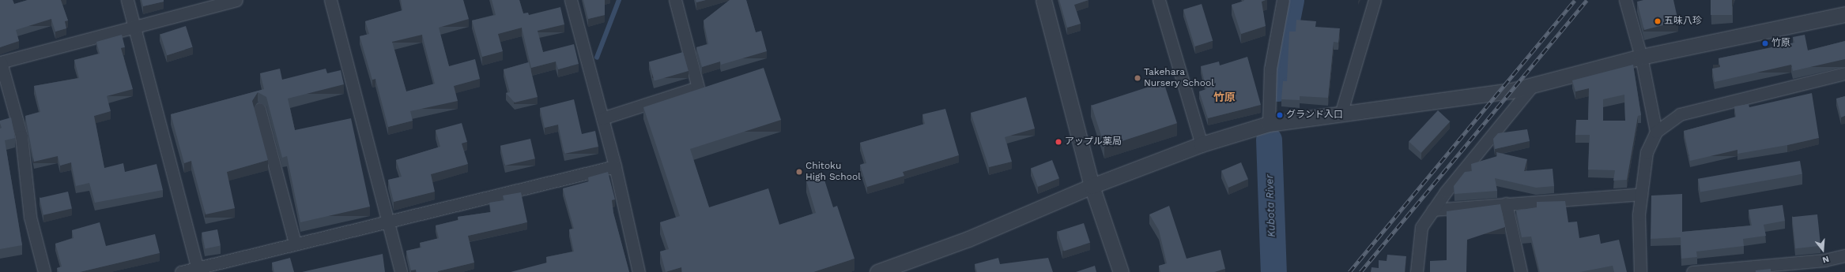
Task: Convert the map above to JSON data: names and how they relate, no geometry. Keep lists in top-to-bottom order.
{
  "districts": ["竹原"],
  "water": ["Kubota River"],
  "places": [
    "五味八珍",
    "竹原",
    "Takehara Nursery School",
    "グランド入口",
    "アップル薬局",
    "Chitoku High School"
  ],
  "north": "bottom"
}
